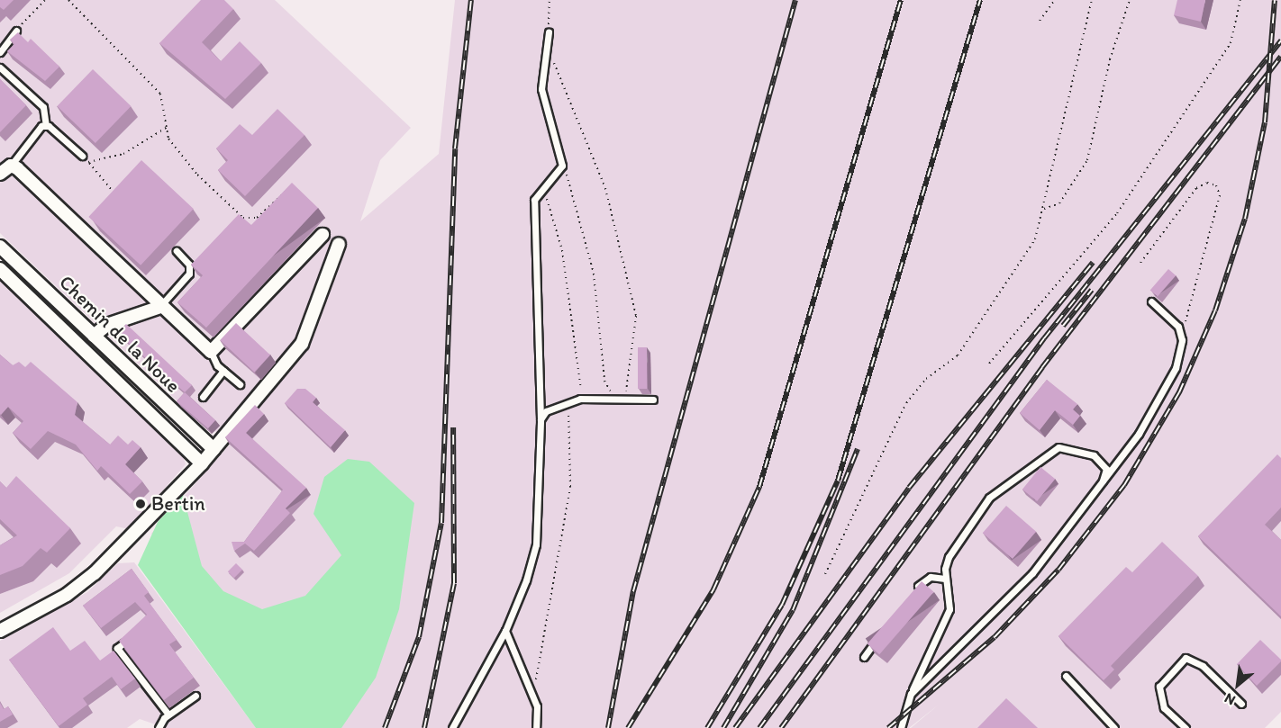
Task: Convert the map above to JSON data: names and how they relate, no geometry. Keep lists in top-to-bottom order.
{
  "streets": {
    "street": ["Chemin de la Noue"]
  },
  "places": ["Bertin"],
  "north": "bottom left"
}
